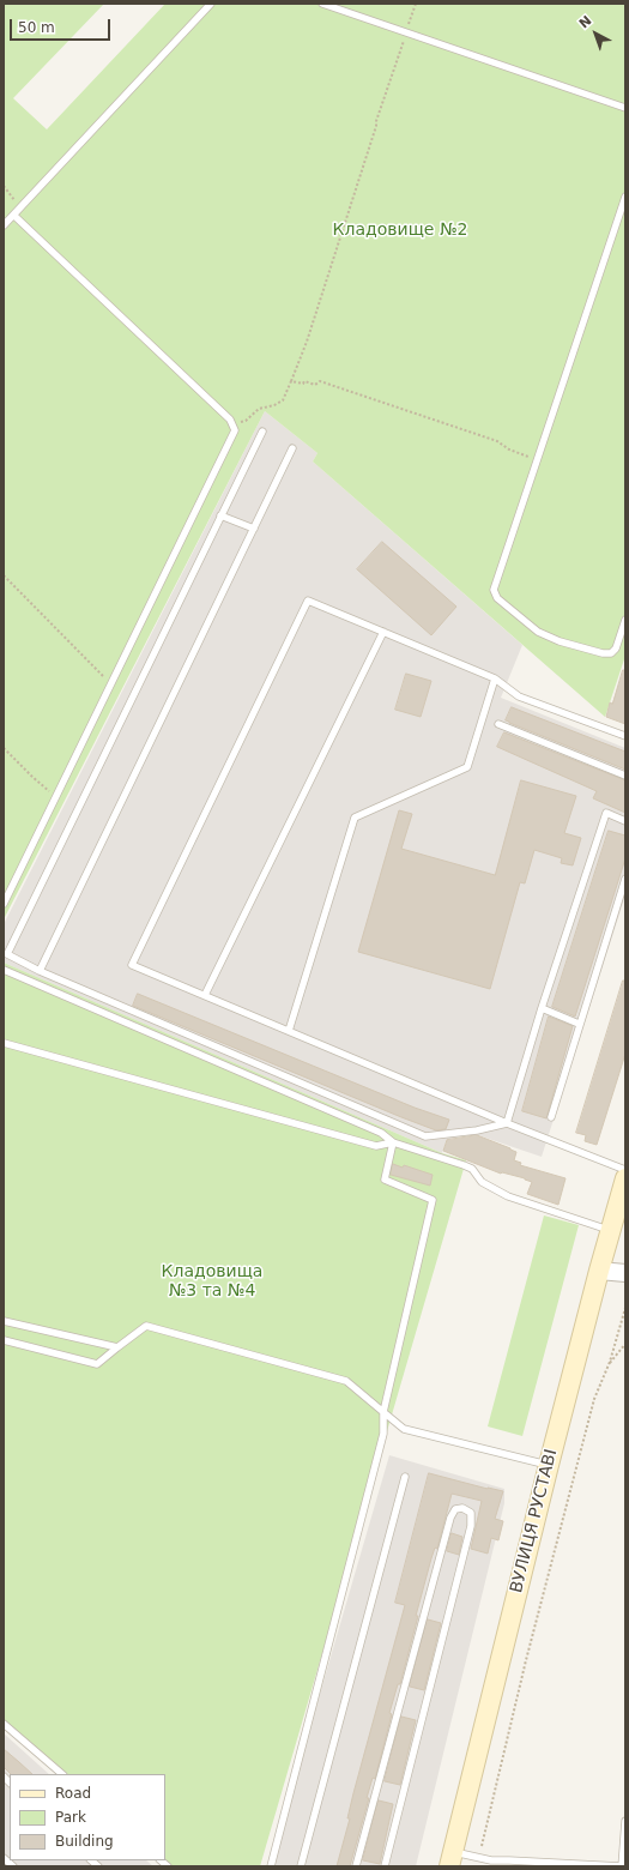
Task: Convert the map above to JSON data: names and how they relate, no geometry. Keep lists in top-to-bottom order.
{
  "streets": {
    "main road": ["ВУЛИЦЯ РУСТАВІ"]
  },
  "parks": ["Кладовище №2", "Кладовища №3 та №4"],
  "legend": ["Road", "Park", "Building"],
  "scale_bar": "50 m",
  "north": "top left"
}
